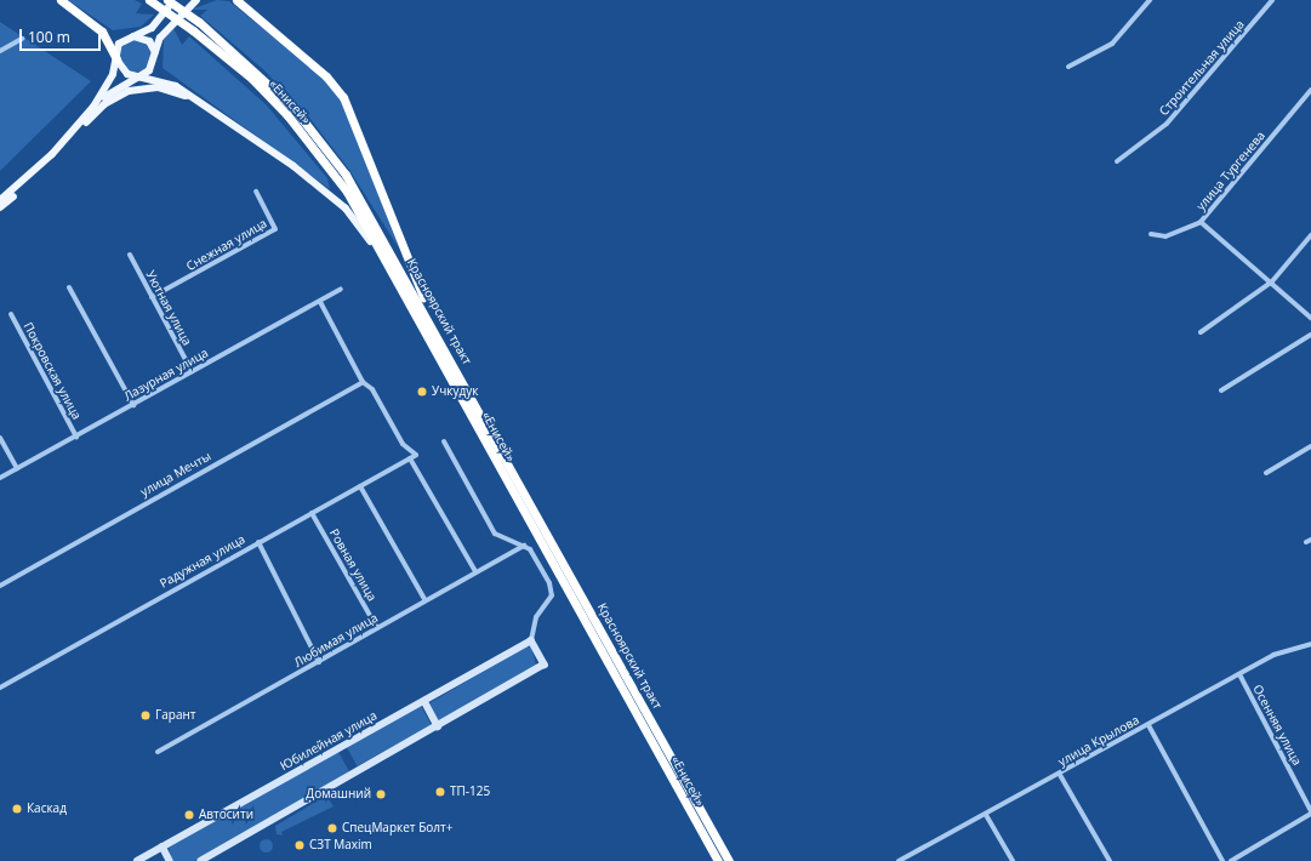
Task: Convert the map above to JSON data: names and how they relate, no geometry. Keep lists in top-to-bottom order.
{
  "streets": {
    "highway": ["«Енисей»", "Красноярский тракт"],
    "main road": ["Юбилейная улица"],
    "street": [
      "Строительная улица",
      "улица Тургенева",
      "Снежная улица",
      "Уютная улица",
      "Покровская улица",
      "Лазурная улица",
      "улица Мечты",
      "Радужная улица",
      "Ровная улица",
      "Любимая улица",
      "Осенняя улица",
      "улица Крылова"
    ]
  },
  "crossings": [
    ["Снежная улица", "Уютная улица"],
    ["Уютная улица", "Лазурная улица"],
    ["Покровская улица", "Лазурная улица"],
    ["улица Мечты", "Радужная улица"],
    ["Радужная улица", "Ровная улица"],
    ["Ровная улица", "Любимая улица"],
    ["Осенняя улица", "улица Крылова"]
  ],
  "places": [
    "Учкудук",
    "Гарант",
    "ТП-125",
    "Домашний",
    "Каскад",
    "Автосити",
    "СпецМаркет Болт+",
    "СЗТ Maxim"
  ],
  "scale_bar": "100 m"
}
